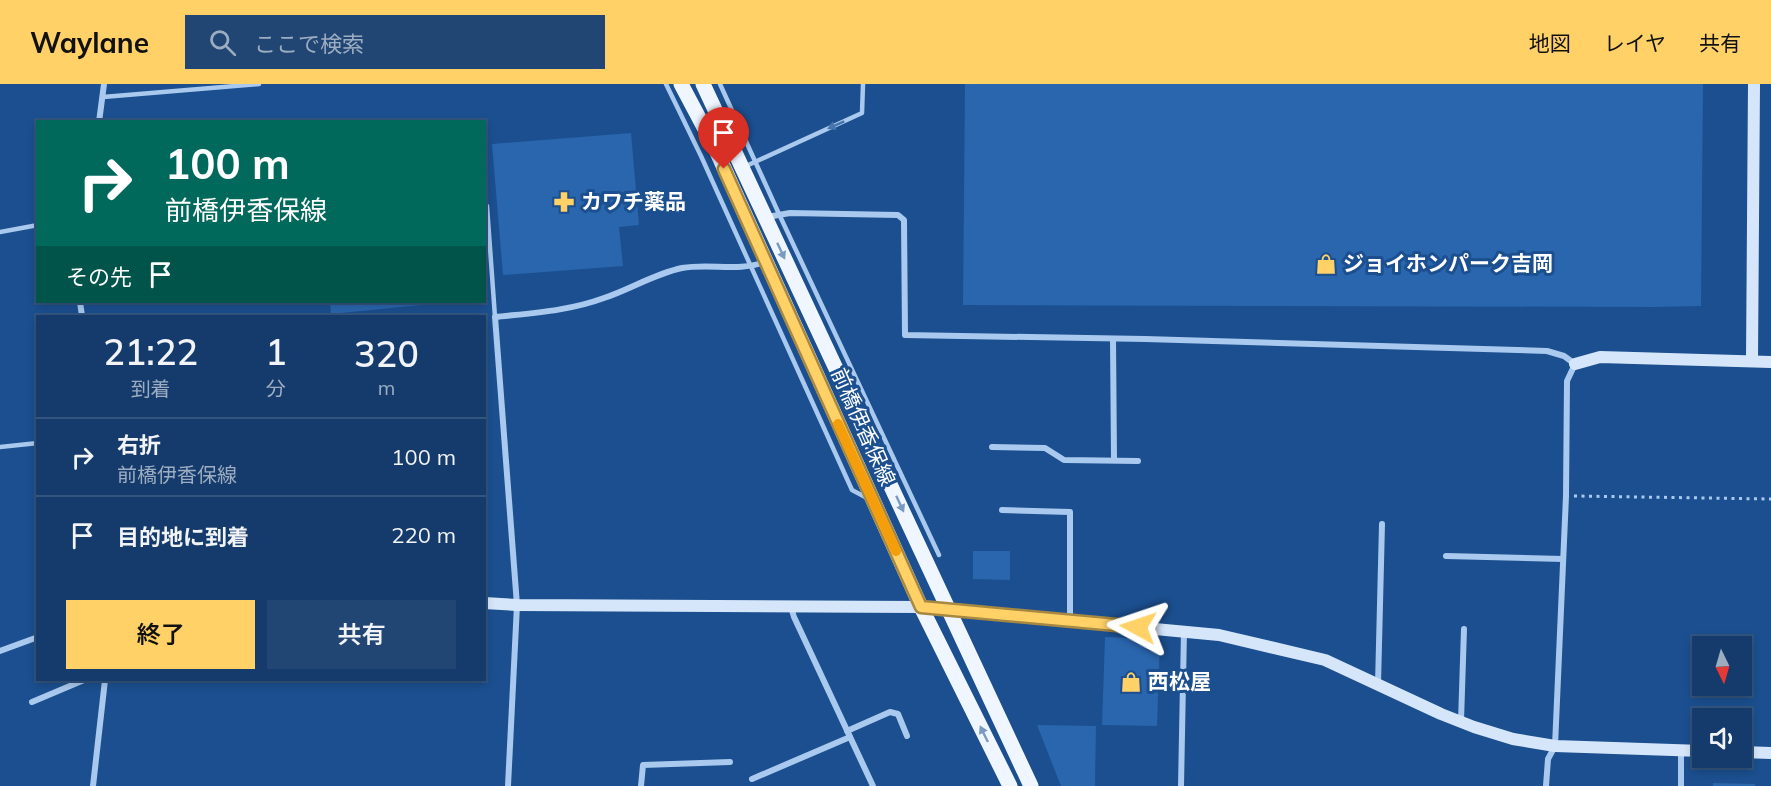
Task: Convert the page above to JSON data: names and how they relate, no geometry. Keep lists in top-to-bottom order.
{
  "streets": {
    "main road": ["前橋伊香保線"]
  },
  "places": {
    "pharmacy": ["カワチ薬品"],
    "shop": ["ジョイホンパーク吉岡", "西松屋"]
  },
  "north": "bottom",
  "page": {
    "header": "Waylane",
    "search": "ここで検索",
    "nav": ["地図", "レイヤ", "共有"],
    "turn": ["100 m", "前橋伊香保線"],
    "then": "その先",
    "eta": [
      "21:22",
      "到着",
      "1",
      "分",
      "320",
      "m"
    ],
    "list": [
      {
        "name": "右折",
        "note": "前橋伊香保線",
        "value": "100 m"
      },
      {
        "name": "目的地に到着",
        "value": "220 m"
      }
    ],
    "buttons": ["終了", "共有"]
  }
}
